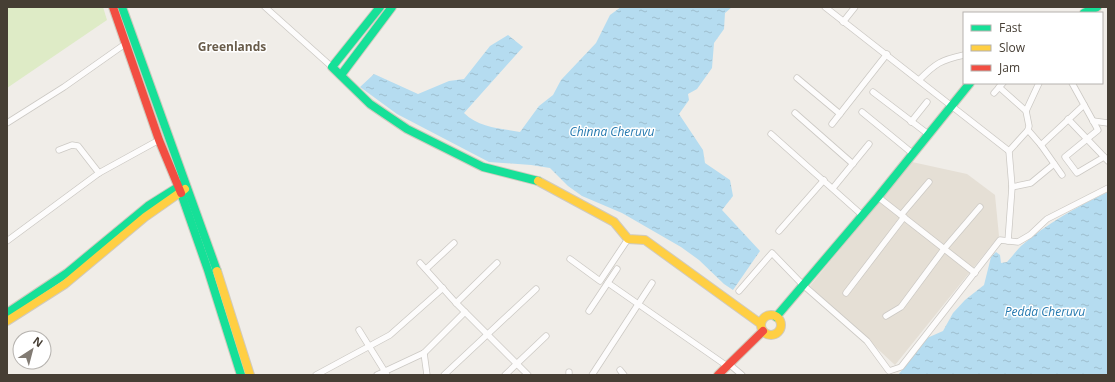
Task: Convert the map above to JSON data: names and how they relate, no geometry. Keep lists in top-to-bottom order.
{
  "districts": ["Greenlands"],
  "water": ["Chinna Cheruvu", "Pedda Cheruvu"],
  "legend": ["Fast", "Slow", "Jam"],
  "north": "top right"
}
